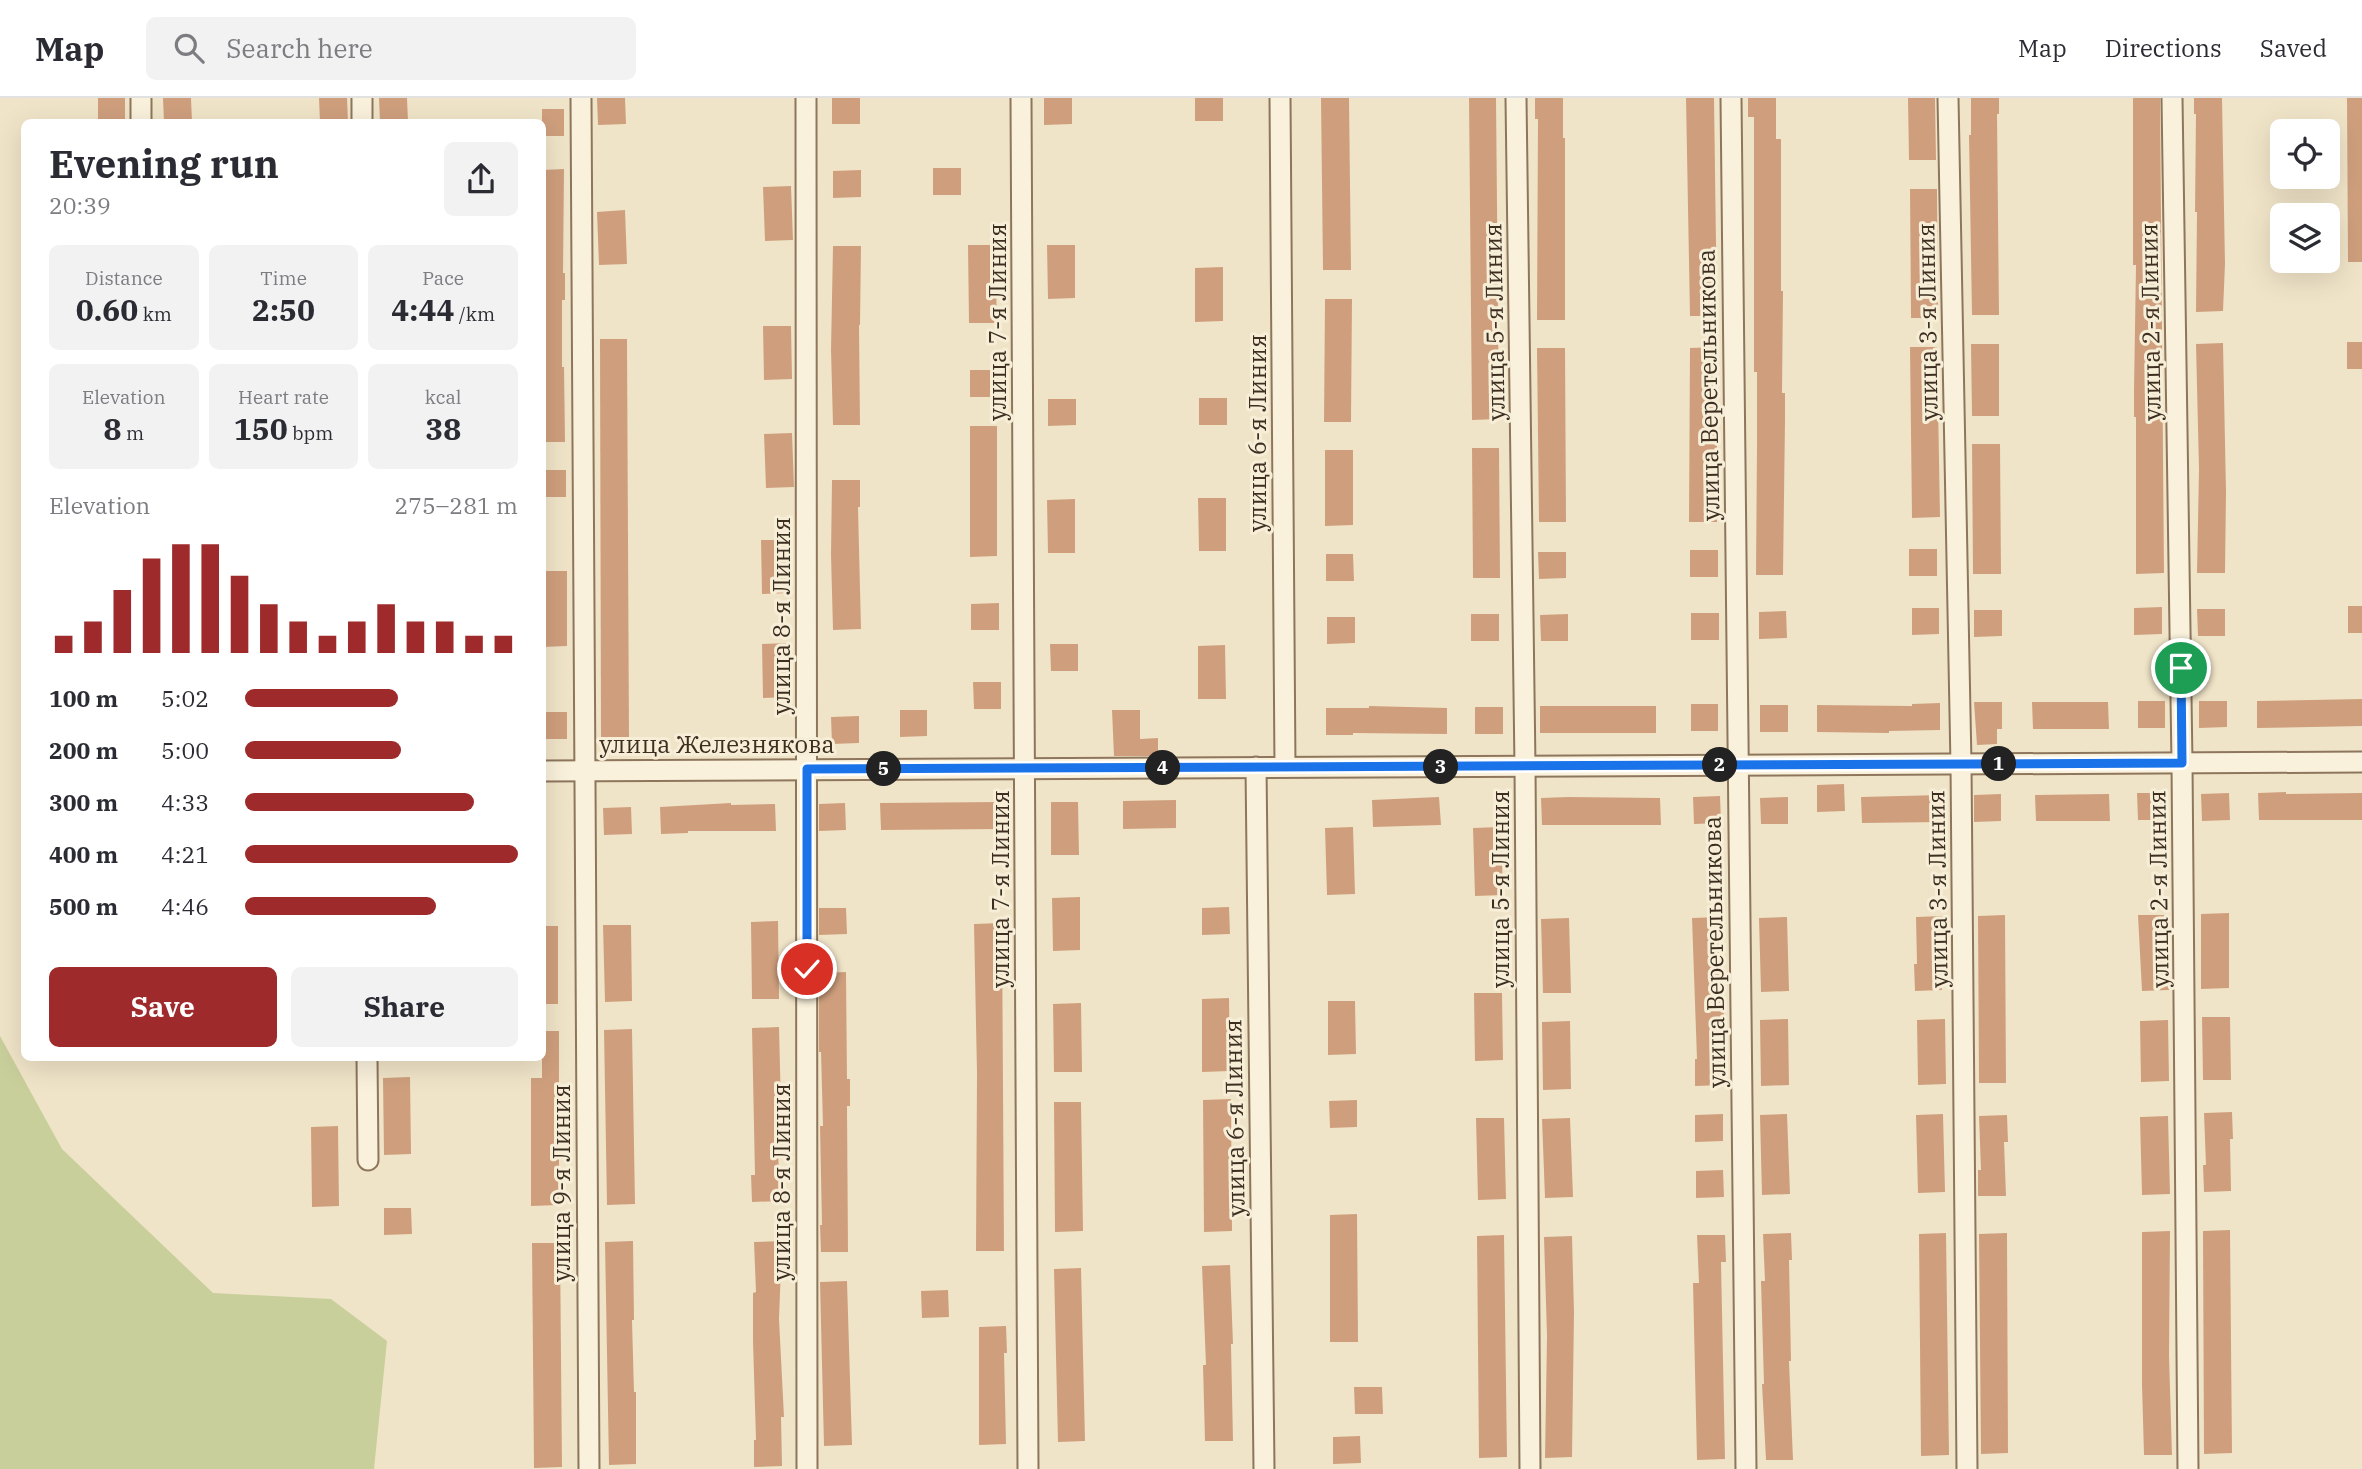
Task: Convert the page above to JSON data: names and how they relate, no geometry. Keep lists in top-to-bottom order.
{
  "streets": {
    "street": [
      "улица 7-я Линия",
      "улица 5-я Линия",
      "улица 3-я Линия",
      "улица 2-я Линия",
      "улица Веретельникова",
      "улица 6-я Линия",
      "улица 8-я Линия",
      "улица Железнякова",
      "улица 9-я Линия"
    ]
  },
  "crossings": [
    ["улица 7-я Линия", "улица Железнякова"],
    ["улица 5-я Линия", "улица Железнякова"],
    ["улица 3-я Линия", "улица Железнякова"],
    ["улица 2-я Линия", "улица Железнякова"],
    ["улица Веретельникова", "улица Железнякова"],
    ["улица 6-я Линия", "улица Железнякова"],
    ["улица 8-я Линия", "улица Железнякова"],
    ["улица Железнякова", "улица 9-я Линия"]
  ],
  "page": {
    "header": "Map",
    "search": "Search here",
    "nav": ["Map", "Directions", "Saved"],
    "heading": ["Evening run", "20:39"],
    "stats": [
      ["Distance", "0.60 km"],
      ["Time", "2:50"],
      ["Pace", "4:44 /km"],
      ["Elevation", "8 m"],
      ["Heart rate", "150 bpm"],
      ["kcal", "38"]
    ],
    "chart": ["Elevation", "275–281 m"],
    "list": [
      {
        "name": "100 m",
        "note": "5:02"
      },
      {
        "name": "200 m",
        "note": "5:00"
      },
      {
        "name": "300 m",
        "note": "4:33"
      },
      {
        "name": "400 m",
        "note": "4:21"
      },
      {
        "name": "500 m",
        "note": "4:46"
      }
    ],
    "pins": [
      "1",
      "2",
      "3",
      "4",
      "5"
    ],
    "buttons": ["Save", "Share"]
  }
}
